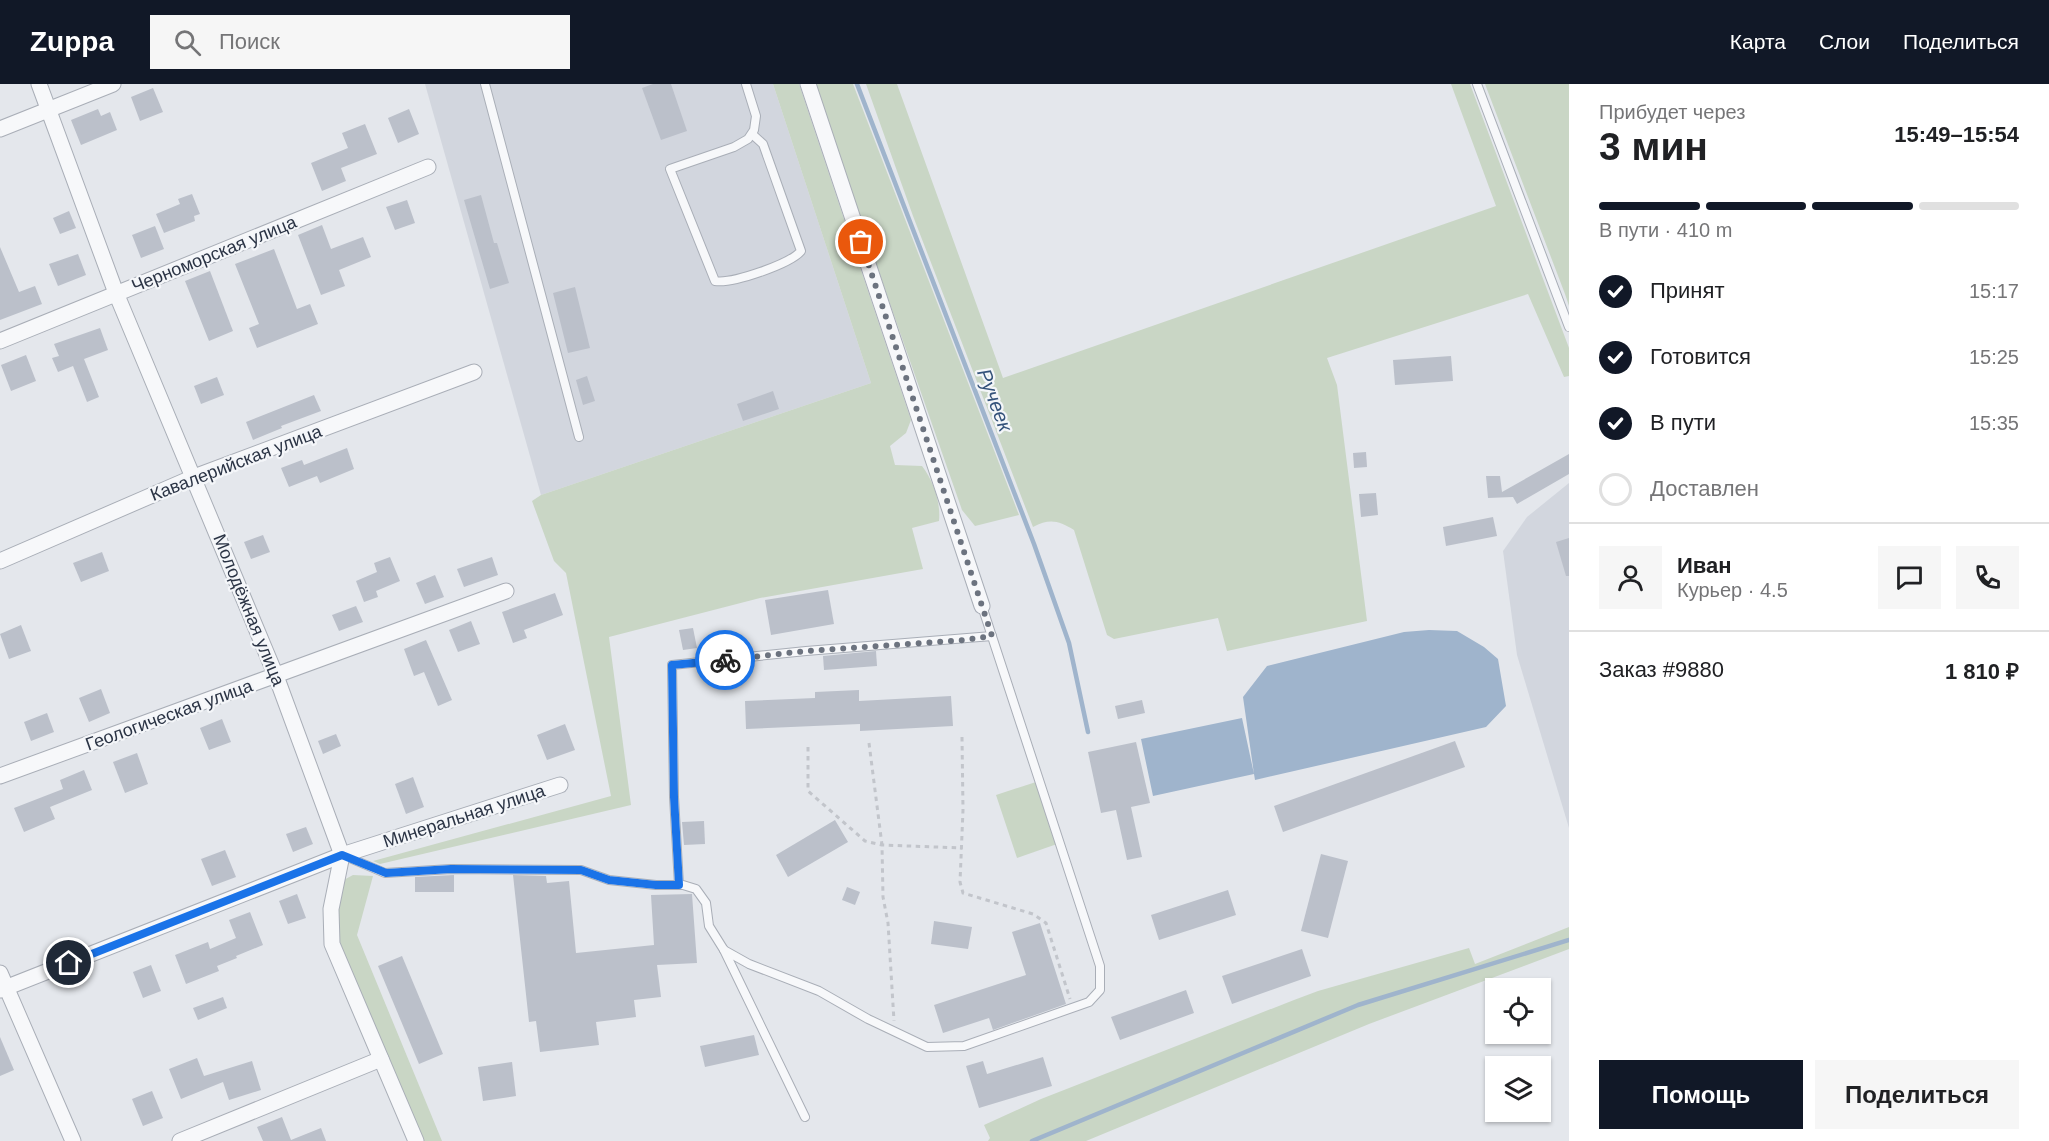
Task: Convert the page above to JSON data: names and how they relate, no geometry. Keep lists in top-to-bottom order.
{
  "streets": {
    "street": [
      "Черноморская улица",
      "Кавалерийская улица",
      "Молодёжная улица",
      "Геологическая улица",
      "Минеральная улица"
    ]
  },
  "crossings": [
    ["Черноморская улица", "Молодёжная улица"],
    ["Кавалерийская улица", "Молодёжная улица"],
    ["Молодёжная улица", "Геологическая улица"],
    ["Молодёжная улица", "Минеральная улица"]
  ],
  "water": ["Ручеек"],
  "page": {
    "header": "Zuppa",
    "search": "Поиск",
    "nav": ["Карта", "Слои", "Поделиться"],
    "heading": ["3 мин", "Прибудет через", "15:49–15:54"],
    "panel": [
      "Иван",
      "Курьер · 4.5",
      "Заказ #9880",
      "1 810 ₽"
    ],
    "bar": "В пути · 410 m",
    "list": [
      ["Принят", "15:17"],
      ["Готовится", "15:25"],
      ["В пути", "15:35"],
      "Доставлен"
    ],
    "buttons": ["Помощь", "Поделиться"]
  }
}
